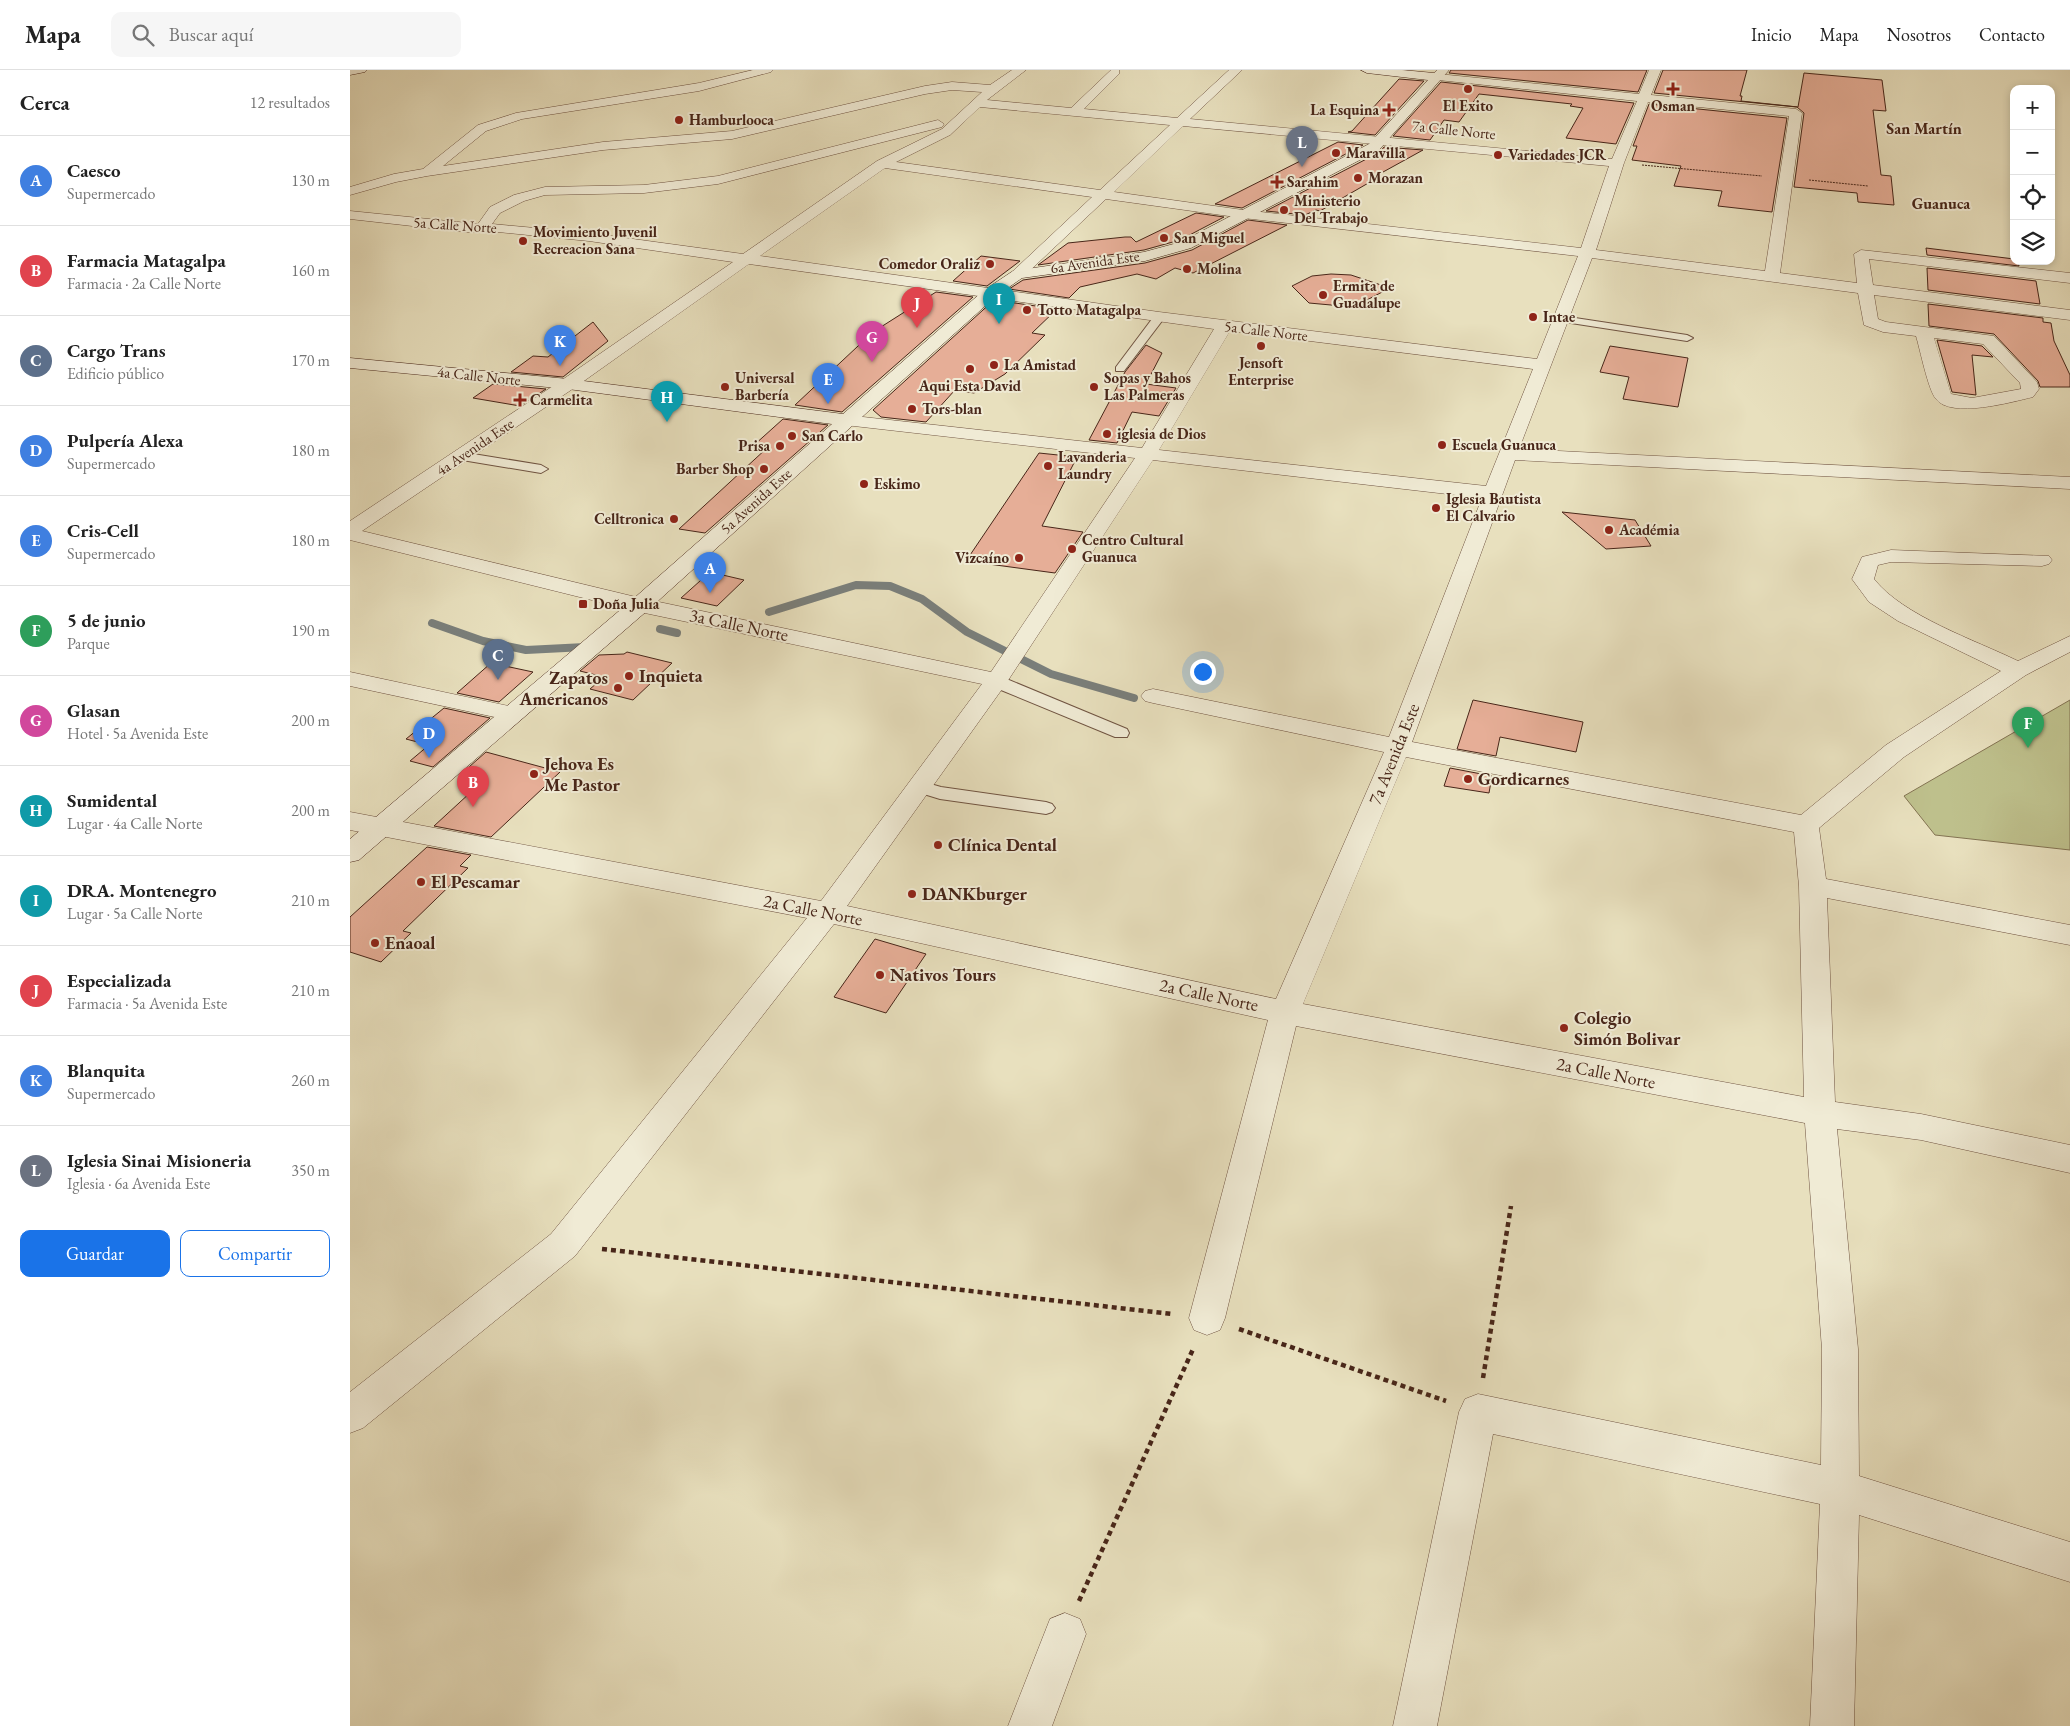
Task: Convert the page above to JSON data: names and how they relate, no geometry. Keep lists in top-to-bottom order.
{
  "streets": {
    "street": [
      "7a Calle Norte",
      "5a Calle Norte",
      "6a Avenida Este",
      "4a Calle Norte",
      "4a Avenida Este",
      "5a Avenida Este",
      "3a Calle Norte",
      "7a Avenida Este",
      "2a Calle Norte"
    ]
  },
  "crossings": [
    ["7a Calle Norte", "6a Avenida Este"],
    ["7a Calle Norte", "5a Avenida Este"],
    ["7a Calle Norte", "7a Avenida Este"],
    ["5a Calle Norte", "4a Avenida Este"],
    ["5a Calle Norte", "5a Avenida Este"],
    ["5a Calle Norte", "7a Avenida Este"],
    ["6a Avenida Este", "5a Avenida Este"],
    ["4a Calle Norte", "4a Avenida Este"],
    ["4a Calle Norte", "5a Avenida Este"],
    ["4a Calle Norte", "7a Avenida Este"],
    ["5a Avenida Este", "3a Calle Norte"],
    ["5a Avenida Este", "2a Calle Norte"],
    ["7a Avenida Este", "2a Calle Norte"]
  ],
  "districts": ["San Martín", "Guanuca"],
  "places": {
    "other": [
      "El Exito",
      "Hamburlooca",
      "Maravilla",
      "Variedades JCR",
      "Morazan",
      "Ministerio Del Trabajo",
      "San Miguel",
      "Movimiento Juvenil Recreacion Sana",
      "Comedor Oraliz",
      "Molina",
      "Ermita de Guadalupe",
      "Totto Matagalpa",
      "Intae",
      "Jensoft Enterprise",
      "La Amistad",
      "Aqui Esta David",
      "Universal Barbería",
      "Sopas y Bahos Las Palmeras",
      "Tors-blan",
      "iglesia de Dios",
      "San Carlo",
      "Escuela Guanuca",
      "Prisa",
      "Lavanderia Laundry",
      "Barber Shop",
      "Eskimo",
      "Iglesia Bautista El Calvario",
      "Celltronica",
      "Académia",
      "Centro Cultural Guanuca",
      "Vizcaíno",
      "Inquieta",
      "Zapatos Americanos",
      "Jehova Es Me Pastor",
      "Gordicarnes",
      "Clínica Dental",
      "El Pescamar",
      "DANKburger",
      "Enaoal",
      "Nativos Tours",
      "Colegio Simón Bolivar"
    ],
    "health": [
      "Osman",
      "La Esquina",
      "Sarahim",
      "Carmelita"
    ],
    "transit": ["Doña Julia"]
  },
  "page": {
    "header": "Mapa",
    "search": "Buscar aquí",
    "nav": [
      "Inicio",
      "Mapa",
      "Nosotros",
      "Contacto"
    ],
    "heading": ["Cerca", "12 resultados"],
    "map_buttons": ["+", "−"],
    "pins": [
      "L",
      "I",
      "J",
      "G",
      "K",
      "E",
      "H",
      "A",
      "C",
      "F",
      "D",
      "B"
    ],
    "list": [
      {
        "mark": "A",
        "name": "Caesco",
        "note": "Supermercado",
        "value": "130 m"
      },
      {
        "mark": "B",
        "name": "Farmacia Matagalpa",
        "note": "Farmacia · 2a Calle Norte",
        "value": "160 m"
      },
      {
        "mark": "C",
        "name": "Cargo Trans",
        "note": "Edificio público",
        "value": "170 m"
      },
      {
        "mark": "D",
        "name": "Pulpería Alexa",
        "note": "Supermercado",
        "value": "180 m"
      },
      {
        "mark": "E",
        "name": "Cris-Cell",
        "note": "Supermercado",
        "value": "180 m"
      },
      {
        "mark": "F",
        "name": "5 de junio",
        "note": "Parque",
        "value": "190 m"
      },
      {
        "mark": "G",
        "name": "Glasan",
        "note": "Hotel · 5a Avenida Este",
        "value": "200 m"
      },
      {
        "mark": "H",
        "name": "Sumidental",
        "note": "Lugar · 4a Calle Norte",
        "value": "200 m"
      },
      {
        "mark": "I",
        "name": "DRA. Montenegro",
        "note": "Lugar · 5a Calle Norte",
        "value": "210 m"
      },
      {
        "mark": "J",
        "name": "Especializada",
        "note": "Farmacia · 5a Avenida Este",
        "value": "210 m"
      },
      {
        "mark": "K",
        "name": "Blanquita",
        "note": "Supermercado",
        "value": "260 m"
      },
      {
        "mark": "L",
        "name": "Iglesia Sinai Misioneria",
        "note": "Iglesia · 6a Avenida Este",
        "value": "350 m"
      }
    ],
    "buttons": ["Guardar", "Compartir"]
  }
}
